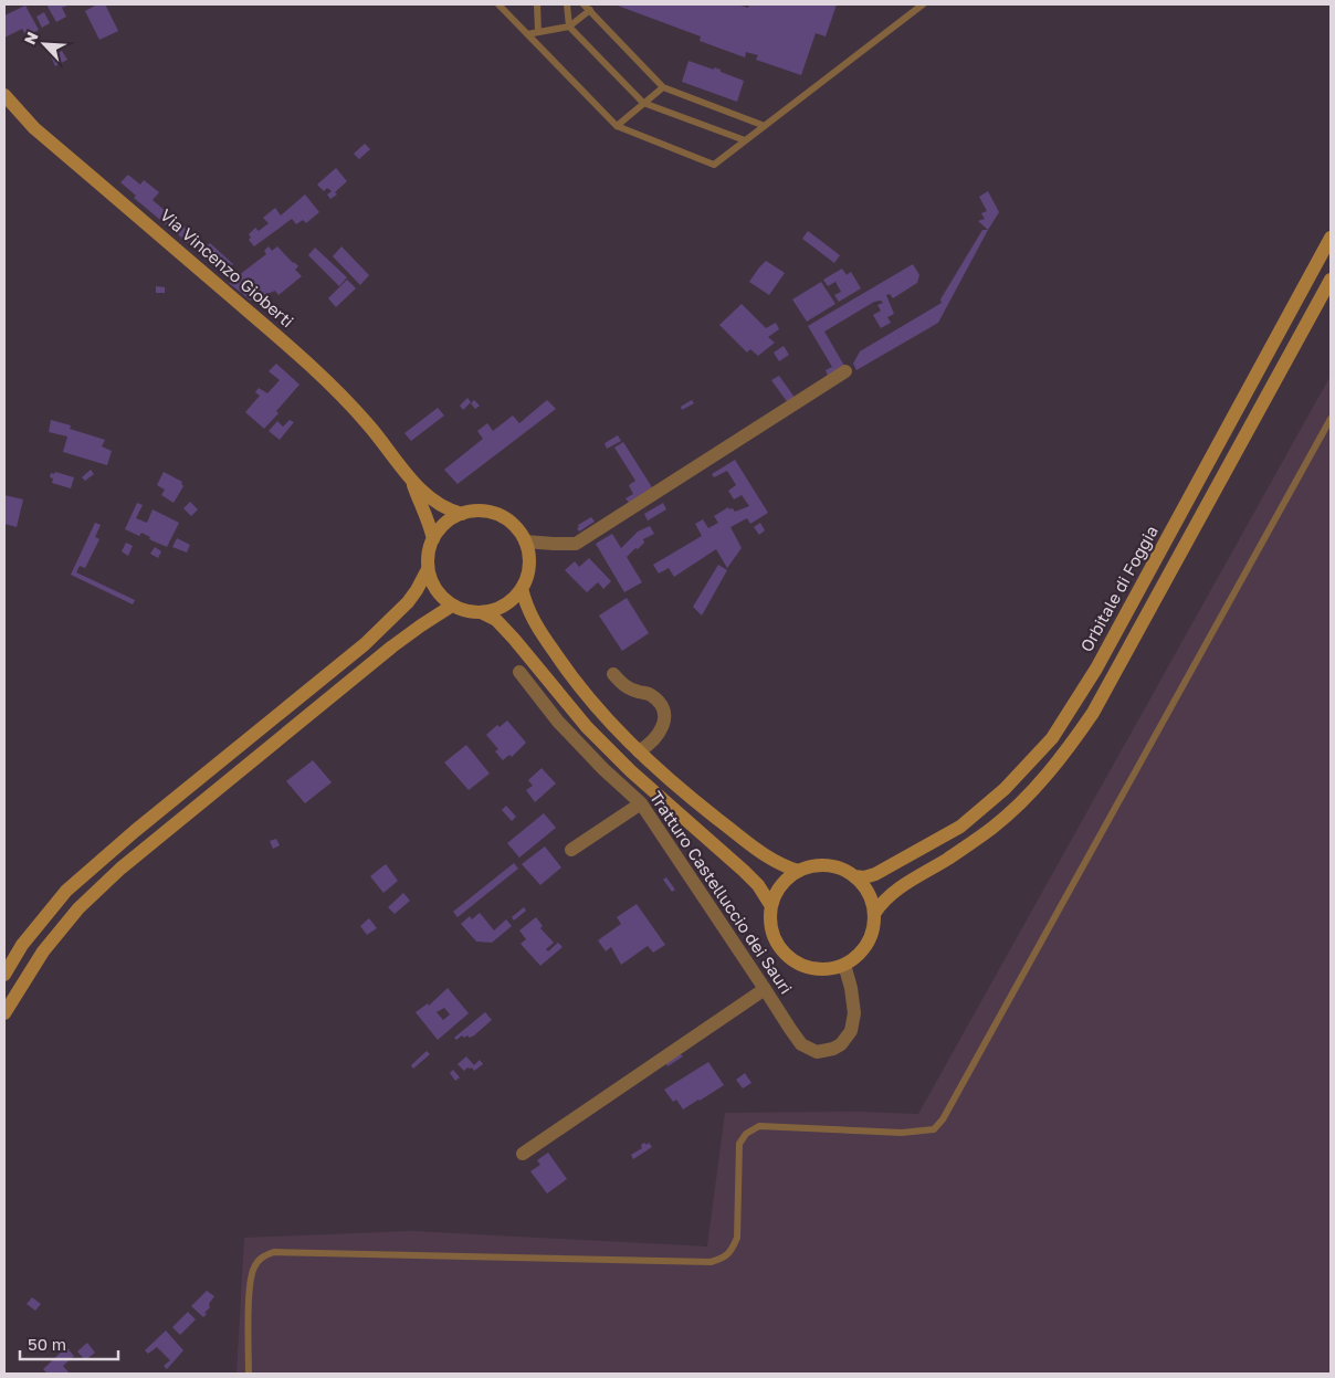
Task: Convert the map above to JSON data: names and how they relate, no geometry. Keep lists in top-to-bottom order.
{
  "streets": {
    "main road": ["Via Vincenzo Gioberti", "Orbitale di Foggia"],
    "street": ["Tratturo Castelluccio dei Sauri"]
  },
  "crossings": [
    ["Orbitale di Foggia", "Tratturo Castelluccio dei Sauri"]
  ],
  "scale_bar": "50 m",
  "north": "top left"
}
